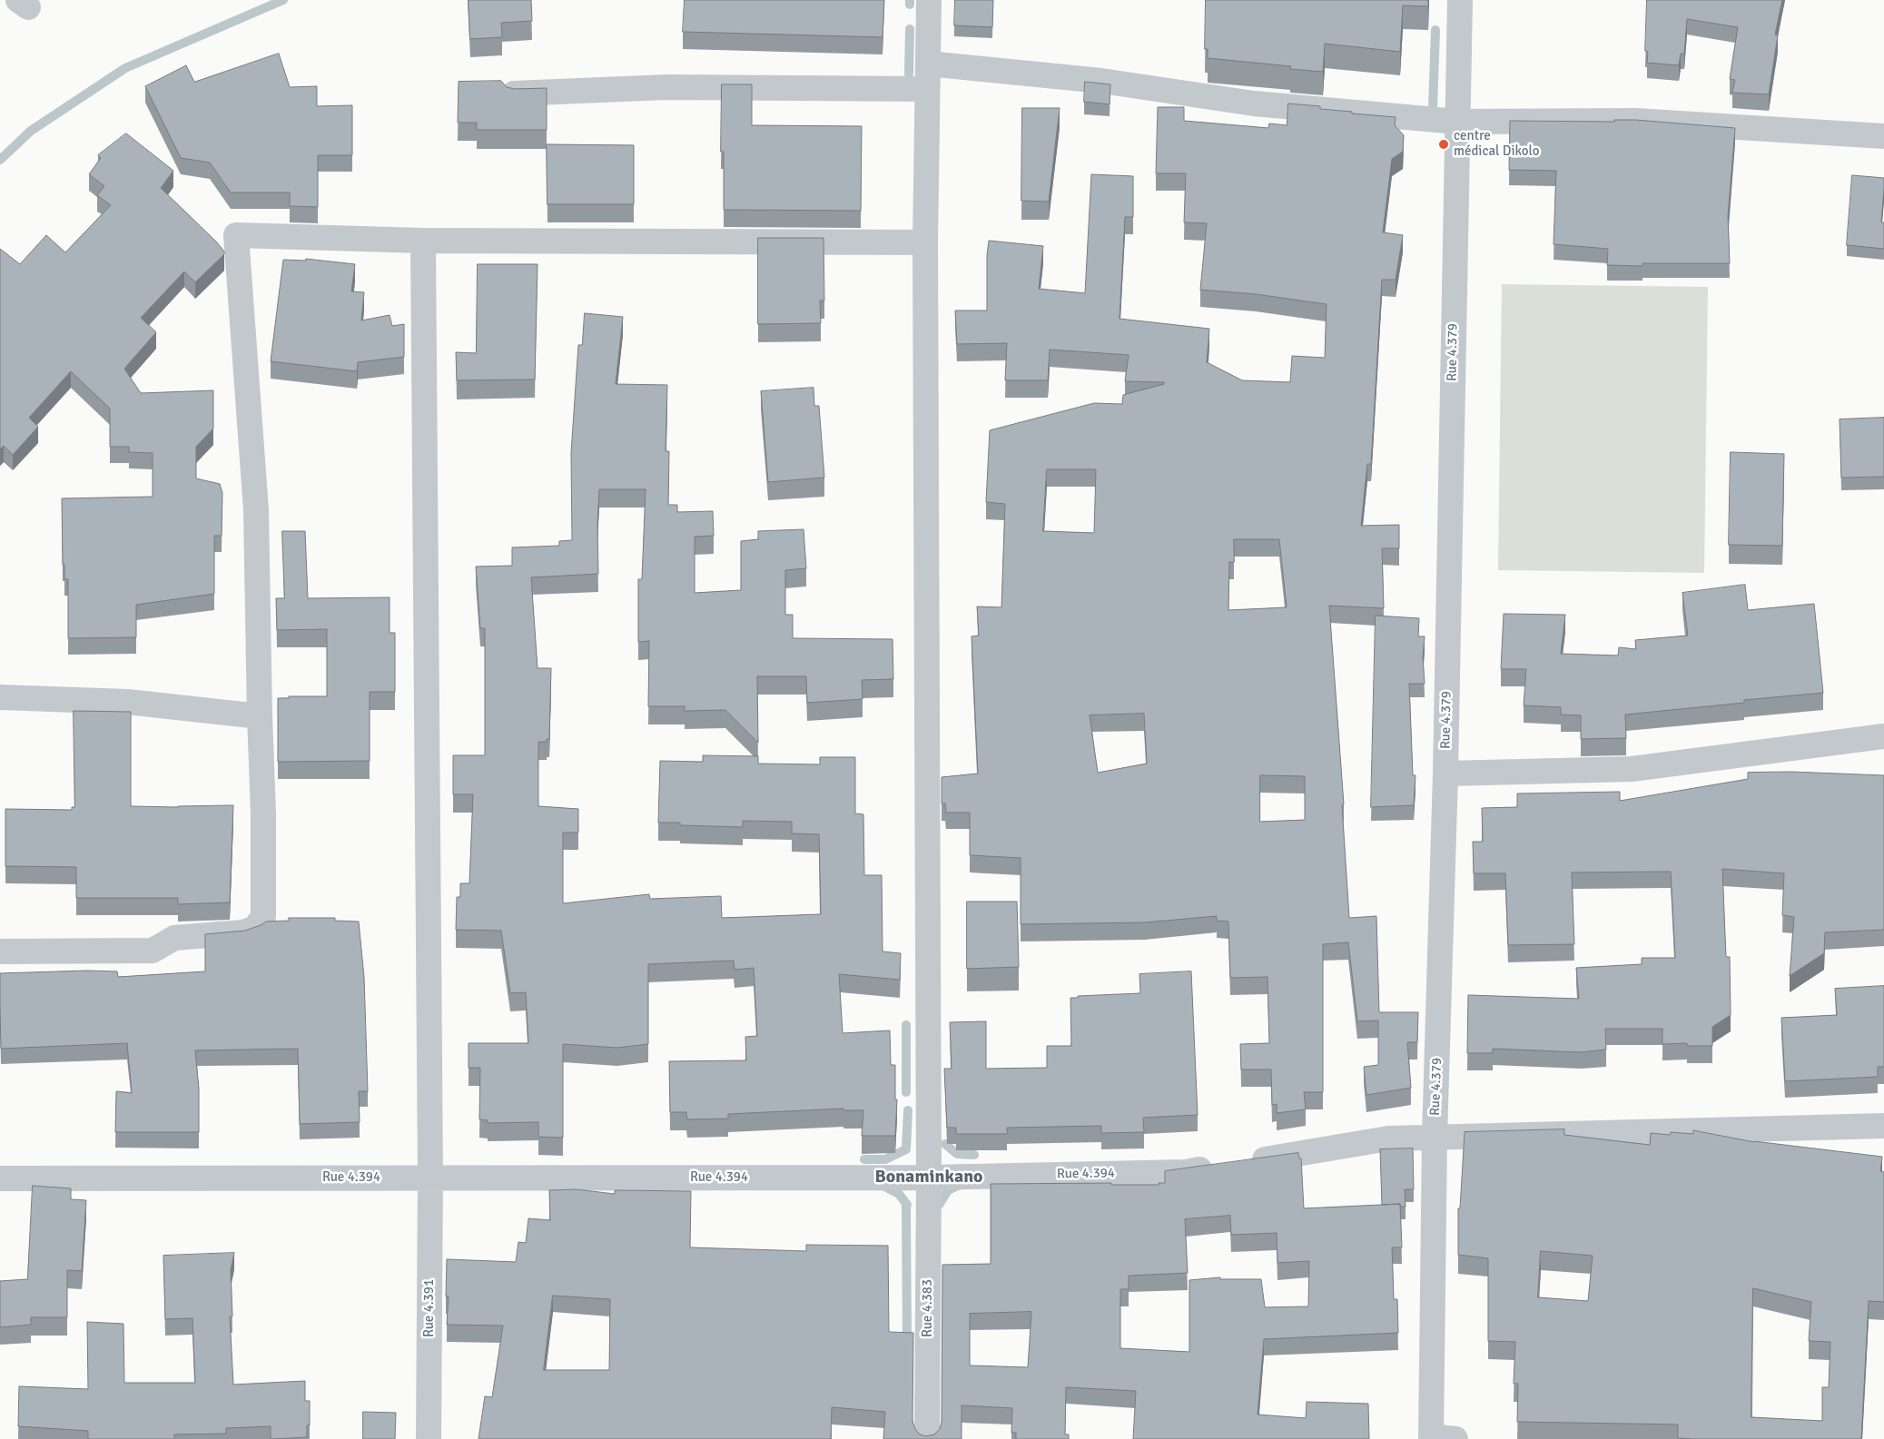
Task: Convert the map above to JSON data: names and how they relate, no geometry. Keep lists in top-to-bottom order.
{
  "streets": {
    "street": [
      "Rue 4.379",
      "Rue 4.394",
      "Rue 4.391",
      "Rue 4.383"
    ]
  },
  "crossings": [
    ["Rue 4.379", "Rue 4.394"],
    ["Rue 4.394", "Rue 4.391"],
    ["Rue 4.394", "Rue 4.383"]
  ],
  "districts": ["Bonaminkano"],
  "places": ["centre médical Dikolo"]
}
